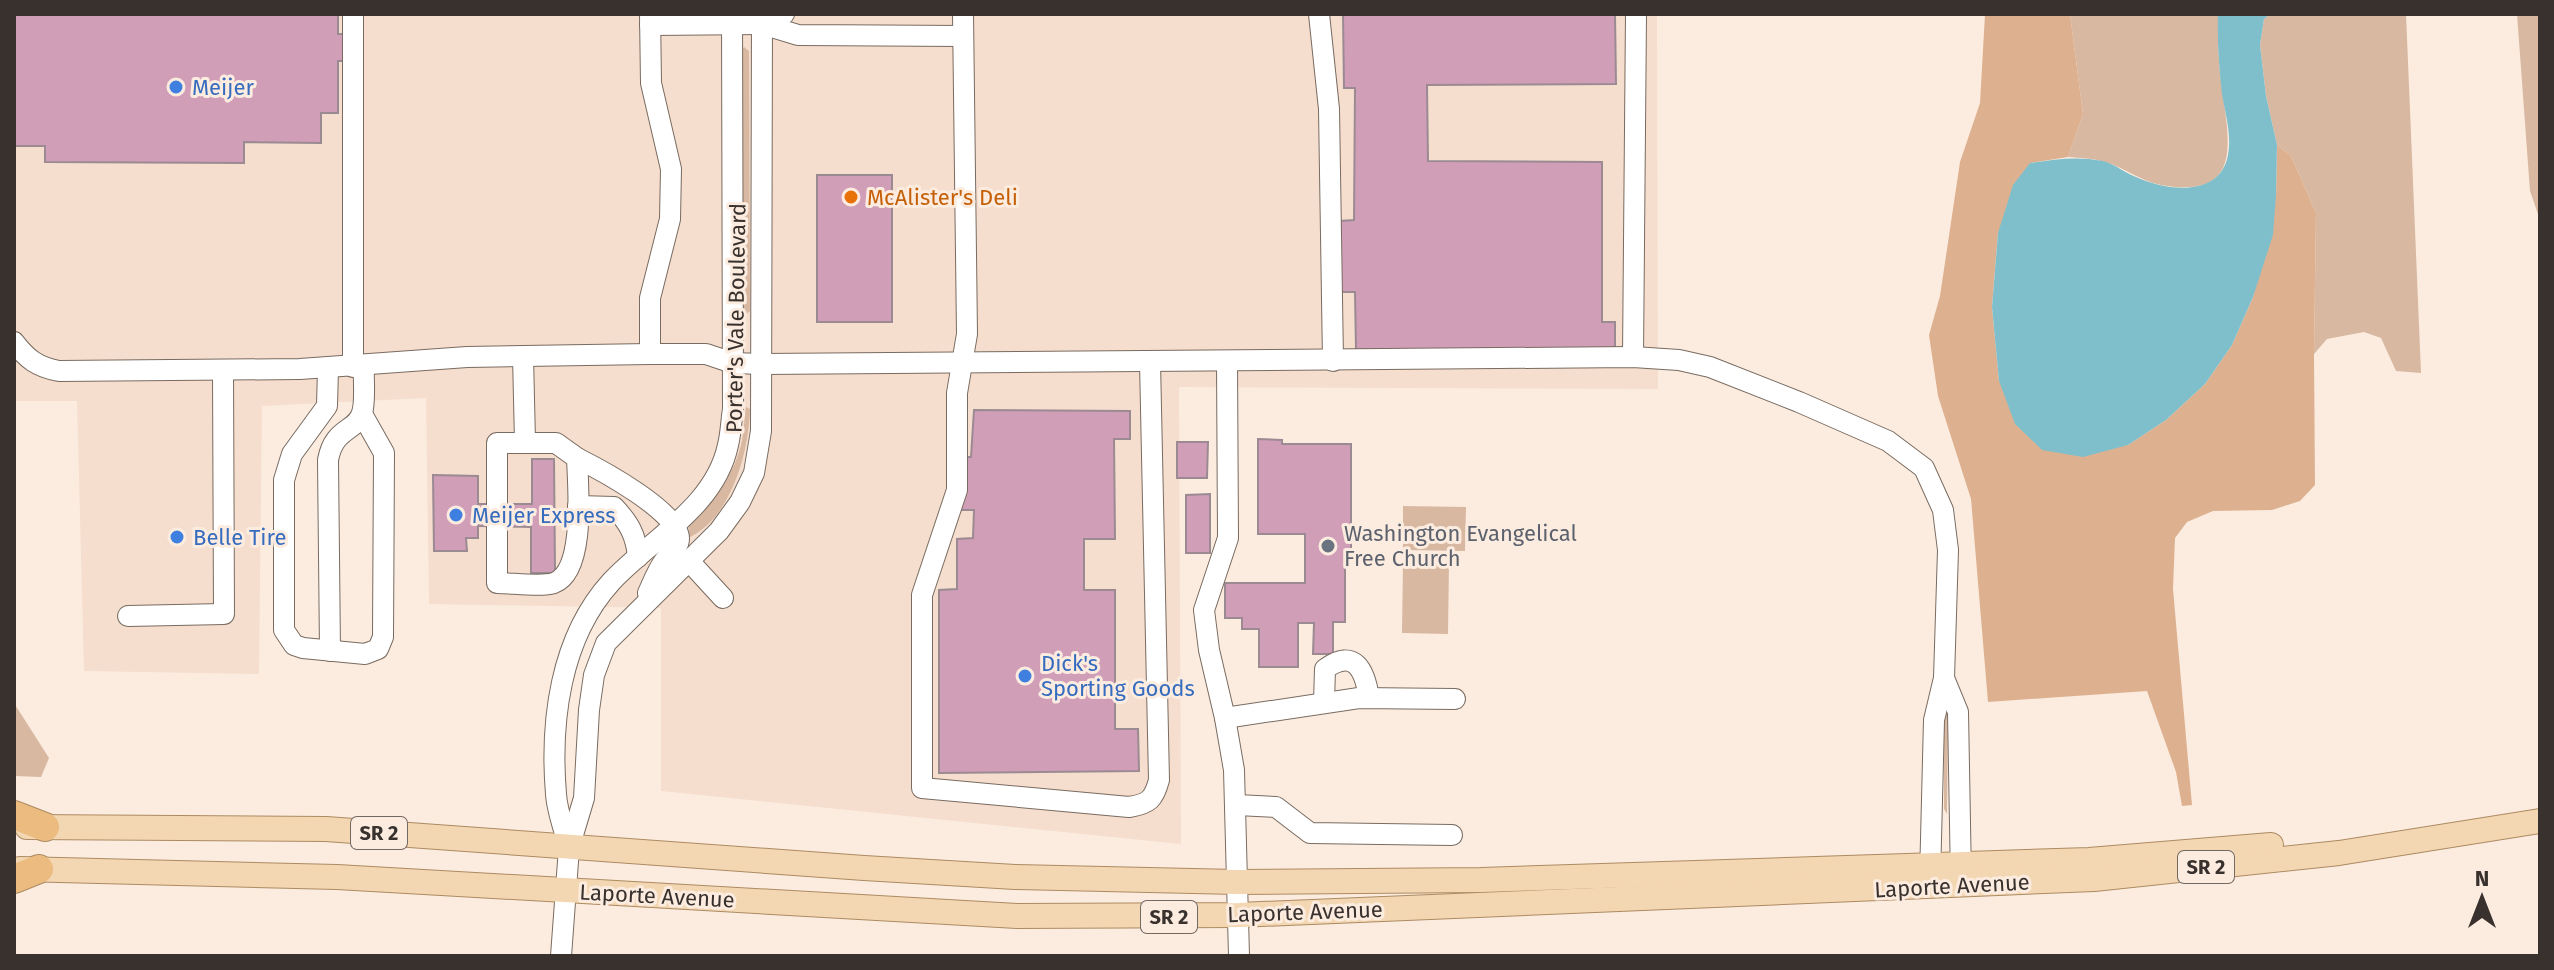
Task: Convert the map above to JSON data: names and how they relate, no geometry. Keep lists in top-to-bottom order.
{
  "streets": {
    "main road": ["SR 2", "Laporte Avenue"],
    "street": ["Porter's Vale Boulevard"]
  },
  "crossings": [
    ["Porter's Vale Boulevard", "Laporte Avenue"]
  ],
  "places": [
    "Meijer",
    "McAlister's Deli",
    "Meijer Express",
    "Belle Tire",
    "Washington Evangelical Free Church",
    "Dick's Sporting Goods"
  ],
  "north": "top"
}
